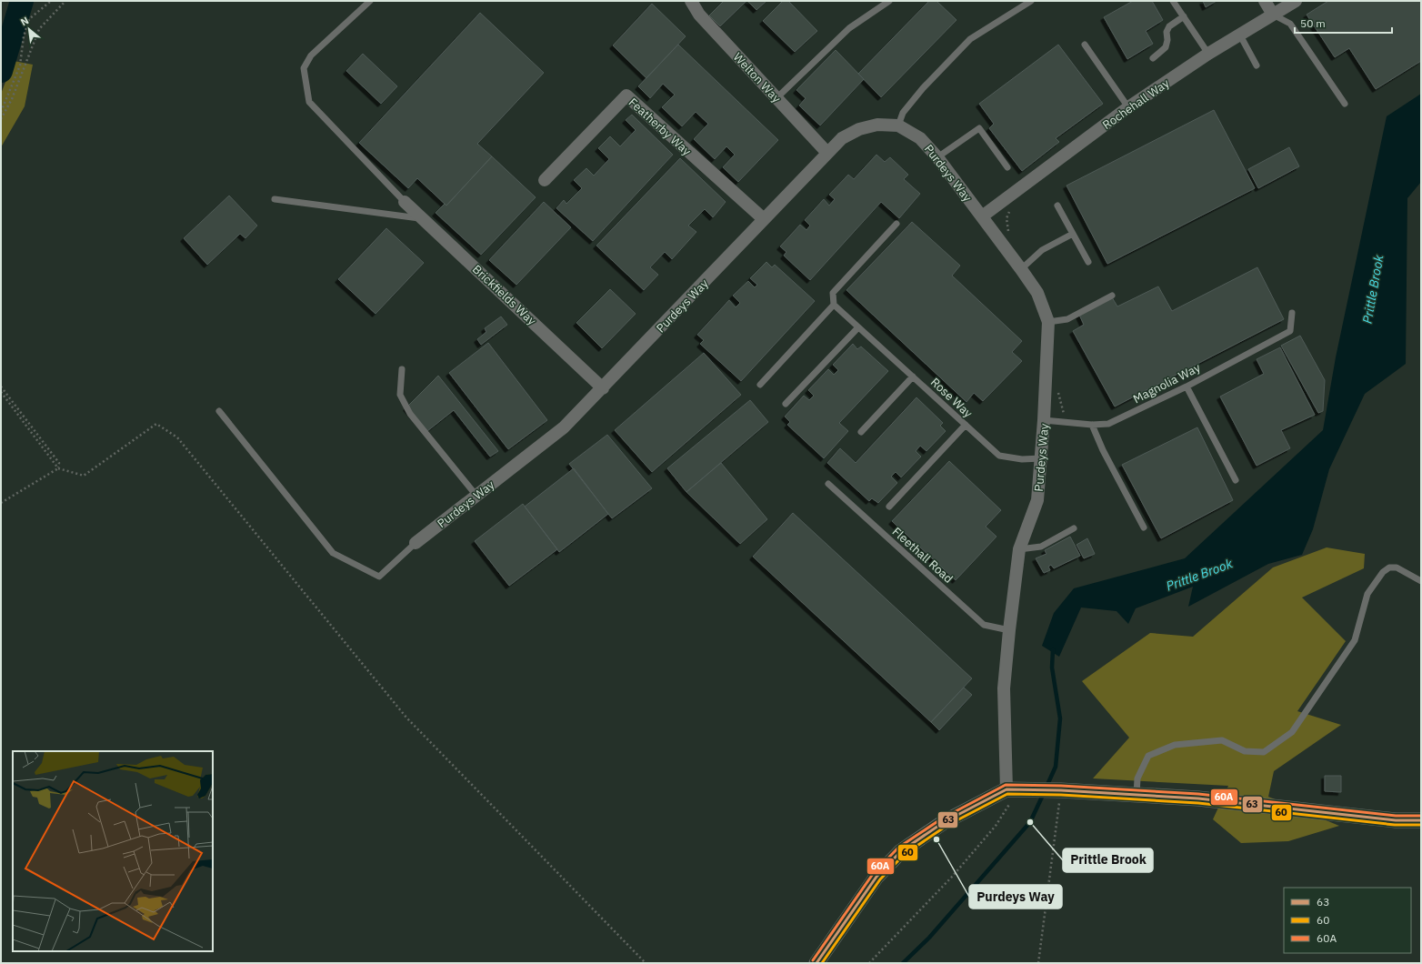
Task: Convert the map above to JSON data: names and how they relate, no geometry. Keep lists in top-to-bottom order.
{
  "streets": {
    "street": [
      "Welton Way",
      "Rochehall Way",
      "Featherby Way",
      "Purdeys Way",
      "Brickfields Way"
    ],
    "lane": ["Magnolia Way", "Rose Way", "Fleethall Road"]
  },
  "crossings": [
    ["Welton Way", "Purdeys Way"],
    ["Rochehall Way", "Purdeys Way"],
    ["Featherby Way", "Purdeys Way"],
    ["Purdeys Way", "Brickfields Way"],
    ["Purdeys Way", "Magnolia Way"],
    ["Purdeys Way", "Rose Way"],
    ["Purdeys Way", "Fleethall Road"]
  ],
  "water": ["Prittle Brook"],
  "places": ["Prittle Brook", "Purdeys Way"],
  "lines": ["transit line 60A", "transit line 63", "transit line 60"],
  "legend": ["63", "60", "60A"],
  "scale_bar": "50 m",
  "north": "top left"
}
